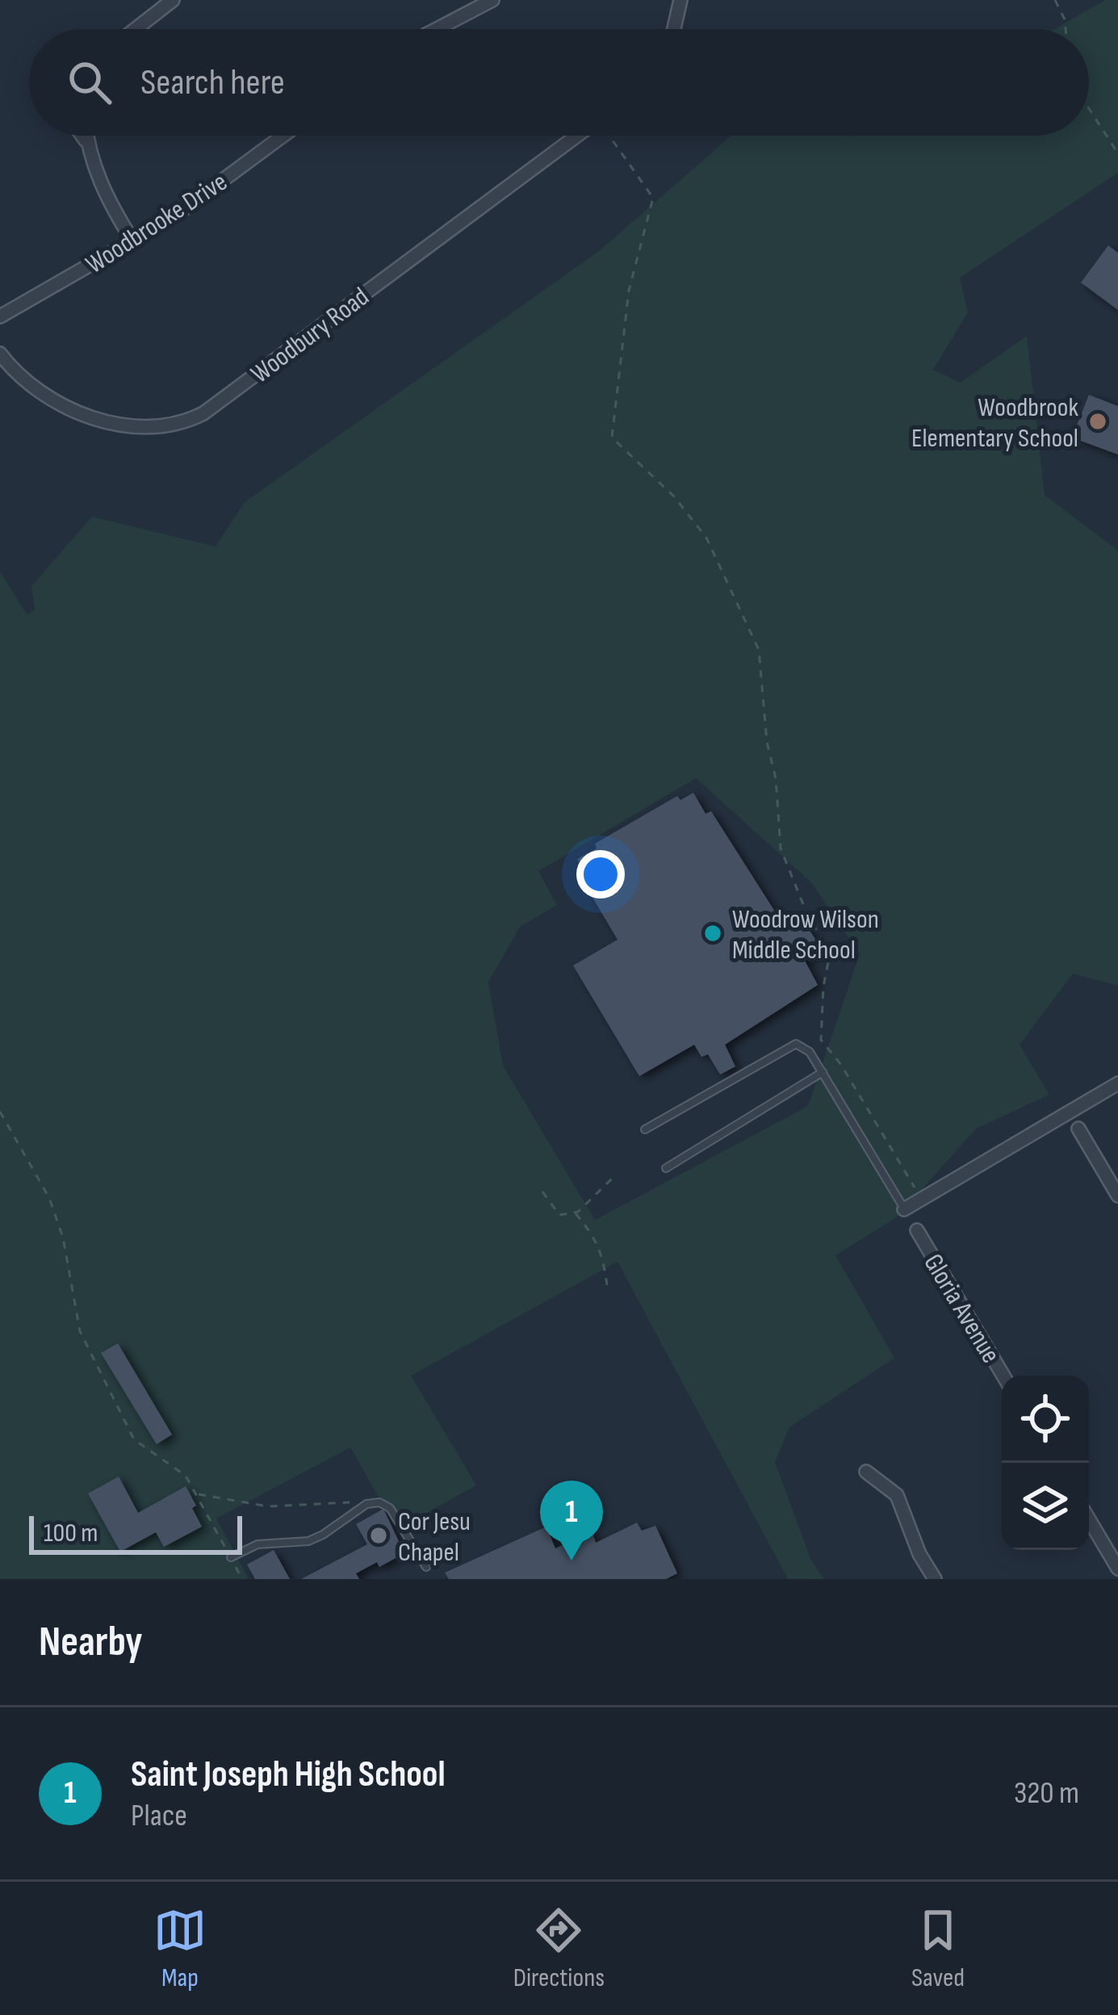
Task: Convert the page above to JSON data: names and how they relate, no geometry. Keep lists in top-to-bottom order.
{
  "streets": {
    "street": ["Woodbrooke Drive", "Woodbury Road", "Gloria Avenue"]
  },
  "places": ["Woodbrook Elementary School", "Woodrow Wilson Middle School", "Cor Jesu Chapel"],
  "scale_bar": "100 m",
  "page": {
    "search": "Search here",
    "pins": "1",
    "scale": "100 m",
    "heading": "Nearby",
    "list": [
      {
        "mark": "1",
        "name": "Saint Joseph High School",
        "note": "Place",
        "value": "320 m"
      }
    ],
    "nav": ["Map", "Directions", "Saved"]
  }
}
